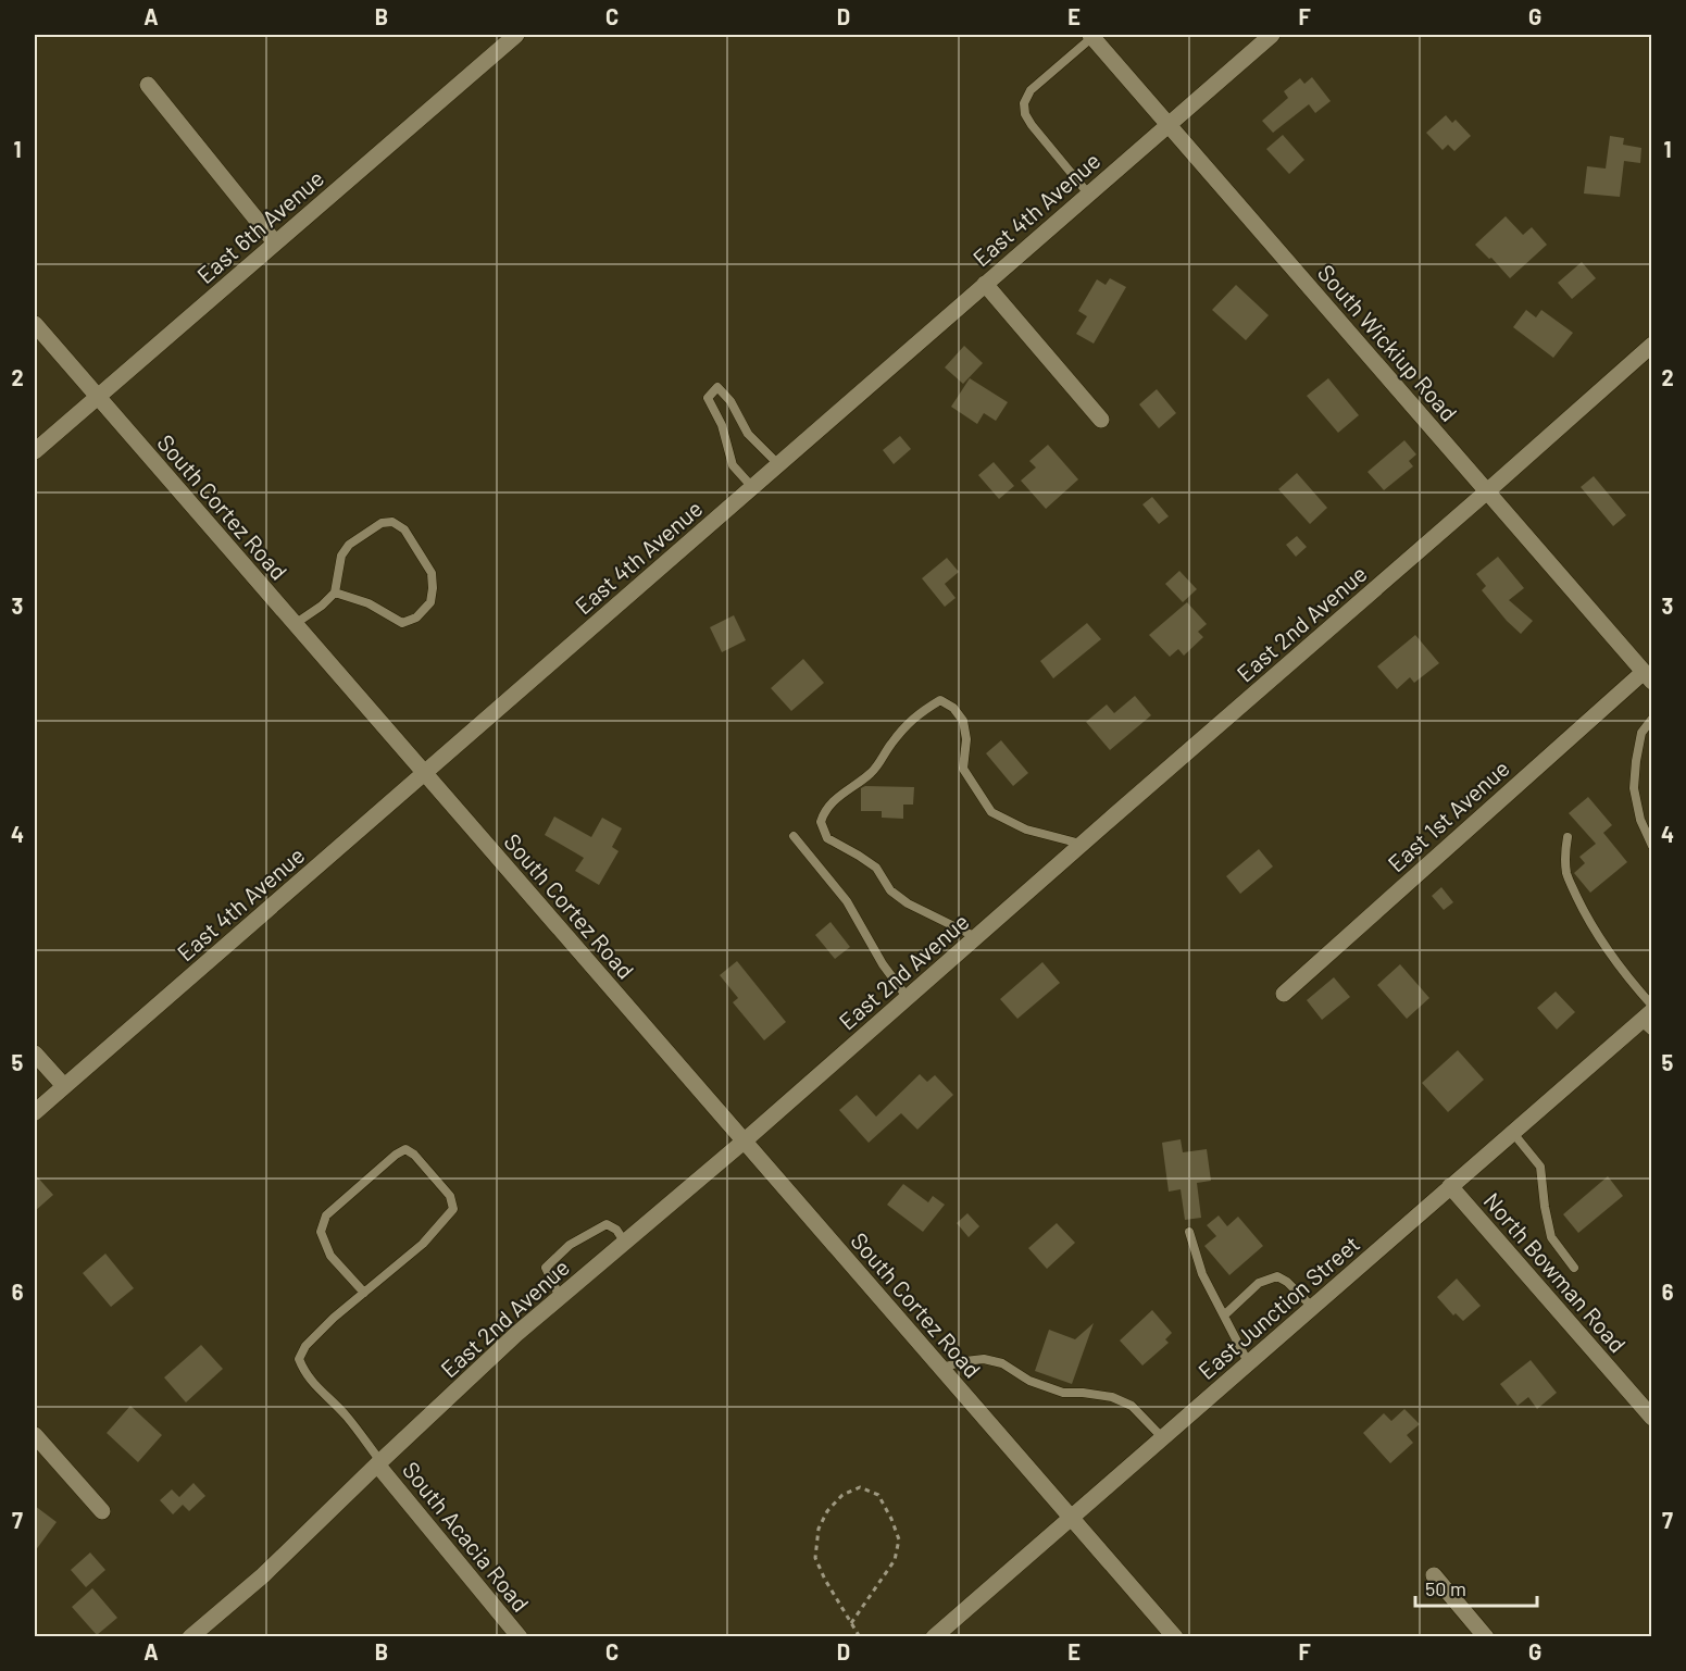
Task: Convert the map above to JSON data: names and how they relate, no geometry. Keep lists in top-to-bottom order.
{
  "streets": {
    "street": [
      "East 4th Avenue",
      "East 6th Avenue",
      "South Wickiup Road",
      "South Cortez Road",
      "East 2nd Avenue",
      "East 1st Avenue",
      "North Bowman Road",
      "East Junction Street",
      "South Acacia Road"
    ]
  },
  "crossings": [
    ["East 4th Avenue", "South Wickiup Road"],
    ["East 4th Avenue", "South Cortez Road"],
    ["East 6th Avenue", "South Cortez Road"],
    ["South Wickiup Road", "East 2nd Avenue"],
    ["South Wickiup Road", "East 1st Avenue"],
    ["South Cortez Road", "East 2nd Avenue"],
    ["South Cortez Road", "East Junction Street"],
    ["East 2nd Avenue", "South Acacia Road"],
    ["North Bowman Road", "East Junction Street"]
  ],
  "scale_bar": "50 m",
  "grid": {
    "columns": [
      "A",
      "B",
      "C",
      "D",
      "E",
      "F",
      "G"
    ],
    "rows": [
      "1",
      "2",
      "3",
      "4",
      "5",
      "6",
      "7"
    ]
  }
}
